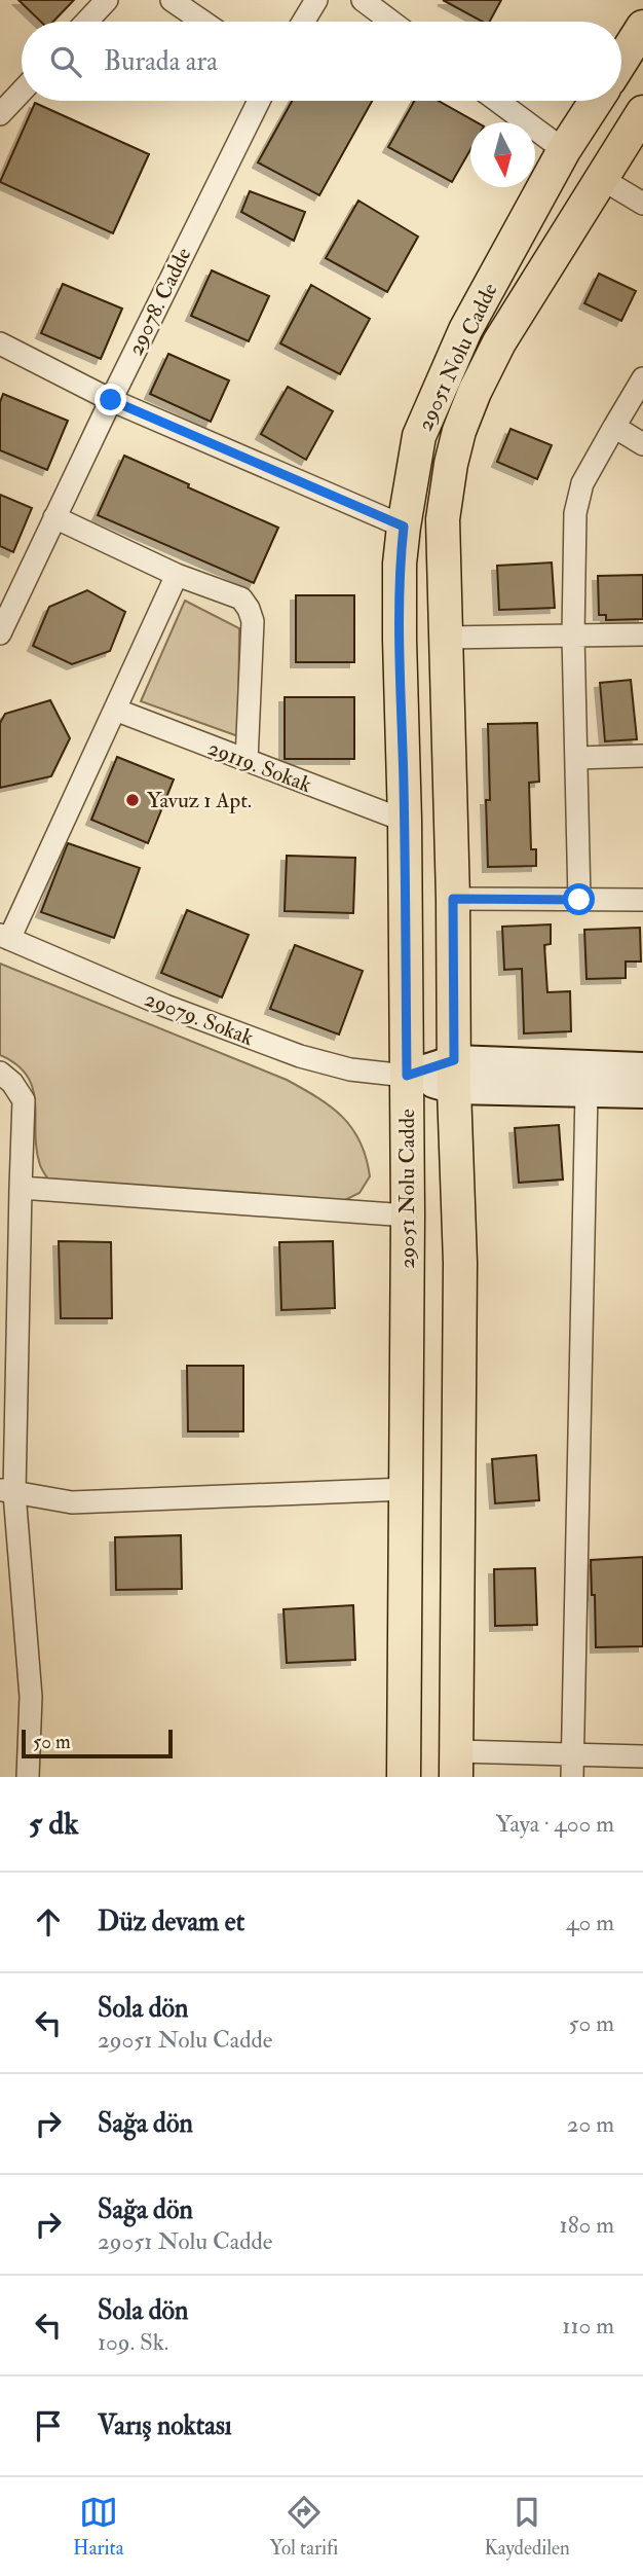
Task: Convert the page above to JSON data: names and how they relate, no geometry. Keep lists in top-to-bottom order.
{
  "streets": {
    "main road": ["29051 Nolu Cadde"],
    "street": ["29078. Cadde", "29119. Sokak", "29079. Sokak"]
  },
  "crossings": [
    ["29051 Nolu Cadde", "29119. Sokak"],
    ["29051 Nolu Cadde", "29079. Sokak"]
  ],
  "places": ["Yavuz 1 Apt."],
  "scale_bar": "50 m",
  "north": "bottom",
  "page": {
    "search": "Burada ara",
    "scale": "50 m",
    "heading": ["5 dk", "Yaya · 400 m"],
    "list": [
      ["Düz devam et", "40 m"],
      ["Sola dön", "29051 Nolu Cadde", "50 m"],
      ["Sağa dön", "20 m"],
      ["Sağa dön", "29051 Nolu Cadde", "180 m"],
      ["Sola dön", "109. Sk.", "110 m"],
      "Varış noktası"
    ],
    "nav": ["Harita", "Yol tarifi", "Kaydedilen"]
  }
}
